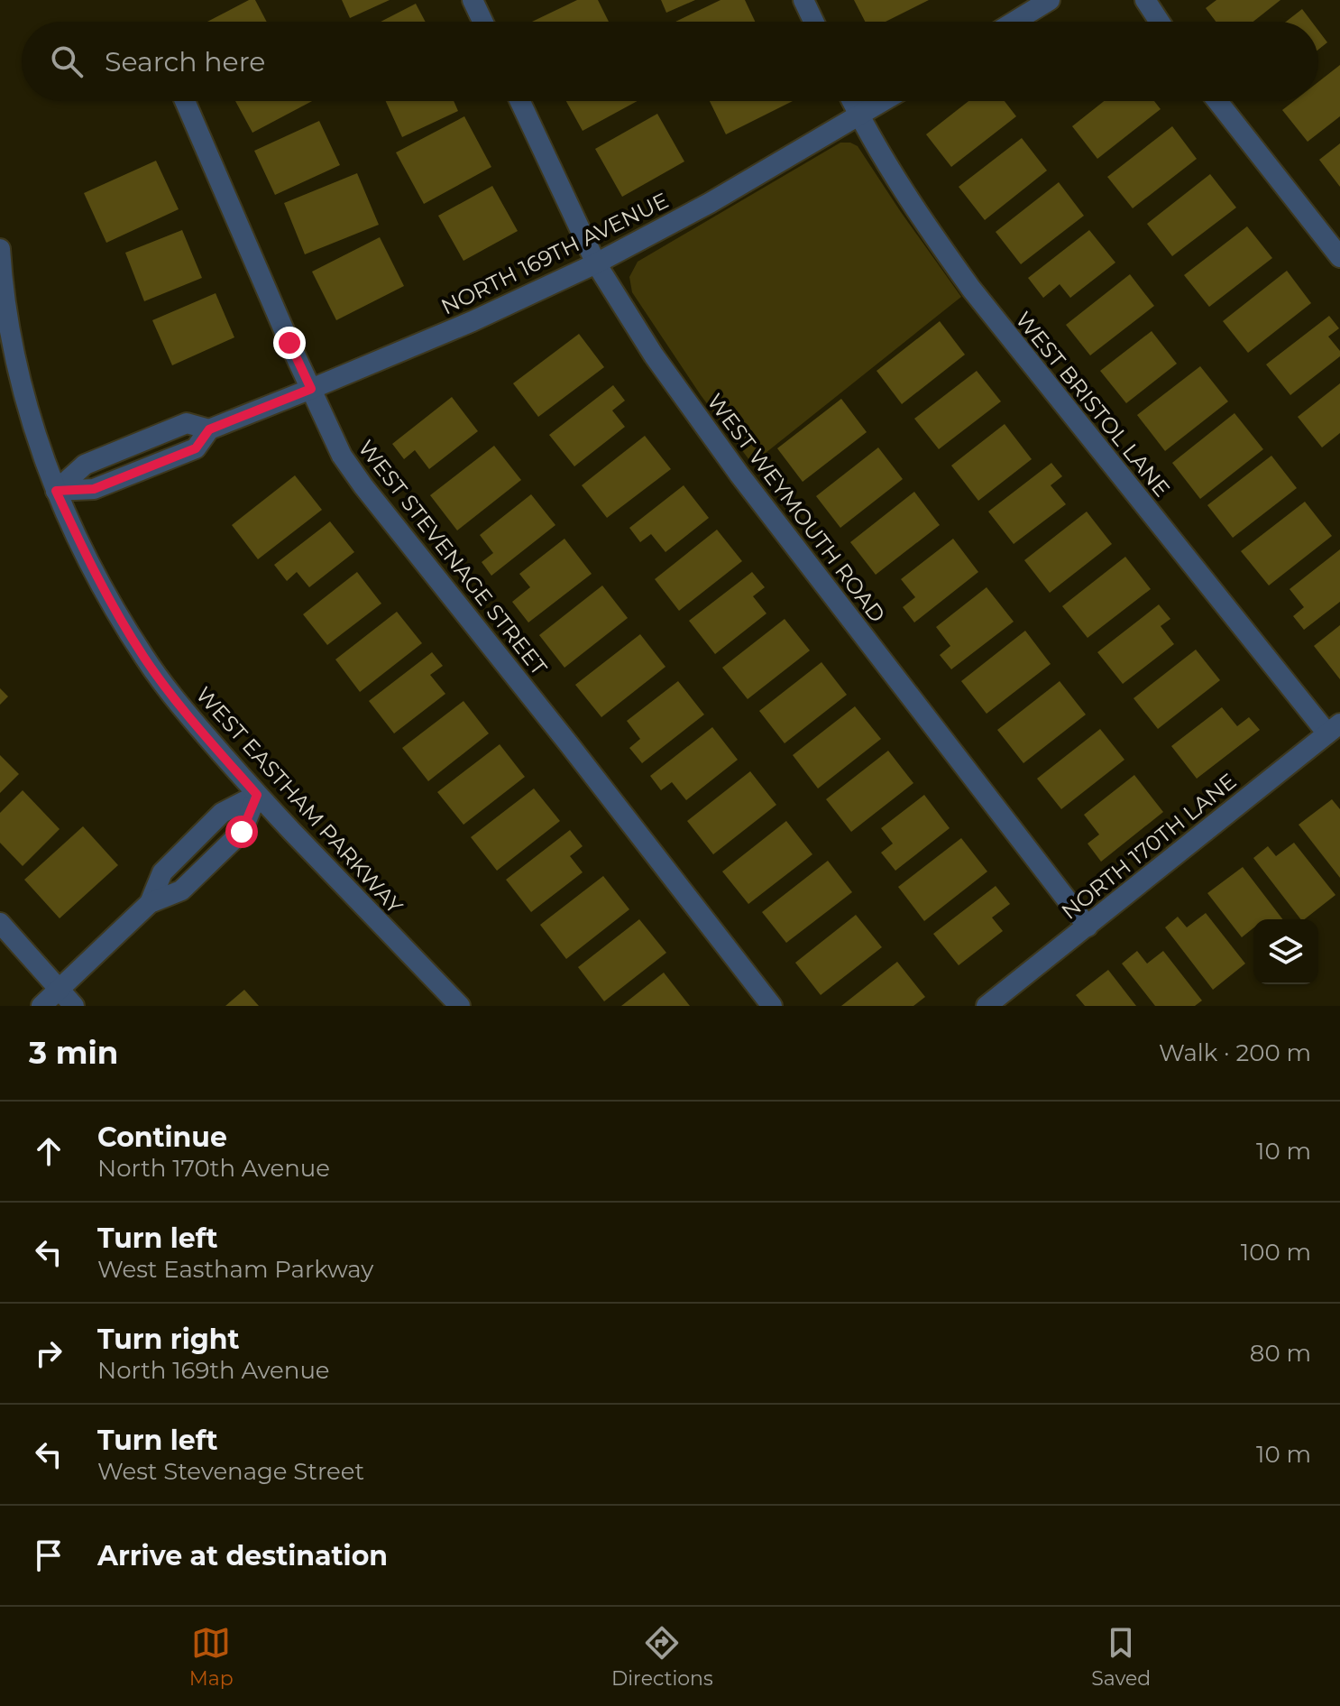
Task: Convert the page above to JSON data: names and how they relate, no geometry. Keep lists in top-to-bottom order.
{
  "streets": {
    "street": [
      "NORTH 169TH AVENUE",
      "WEST BRISTOL LANE",
      "WEST WEYMOUTH ROAD",
      "WEST STEVENAGE STREET",
      "WEST EASTHAM PARKWAY",
      "NORTH 170TH LANE"
    ]
  },
  "crossings": [
    ["NORTH 169TH AVENUE", "WEST BRISTOL LANE"],
    ["NORTH 169TH AVENUE", "WEST WEYMOUTH ROAD"],
    ["NORTH 169TH AVENUE", "WEST STEVENAGE STREET"],
    ["NORTH 169TH AVENUE", "WEST EASTHAM PARKWAY"],
    ["WEST BRISTOL LANE", "NORTH 170TH LANE"],
    ["WEST WEYMOUTH ROAD", "NORTH 170TH LANE"]
  ],
  "page": {
    "search": "Search here",
    "heading": ["3 min", "Walk · 200 m"],
    "list": [
      ["Continue", "North 170th Avenue", "10 m"],
      ["Turn left", "West Eastham Parkway", "100 m"],
      ["Turn right", "North 169th Avenue", "80 m"],
      ["Turn left", "West Stevenage Street", "10 m"],
      "Arrive at destination"
    ],
    "nav": ["Map", "Directions", "Saved"]
  }
}
